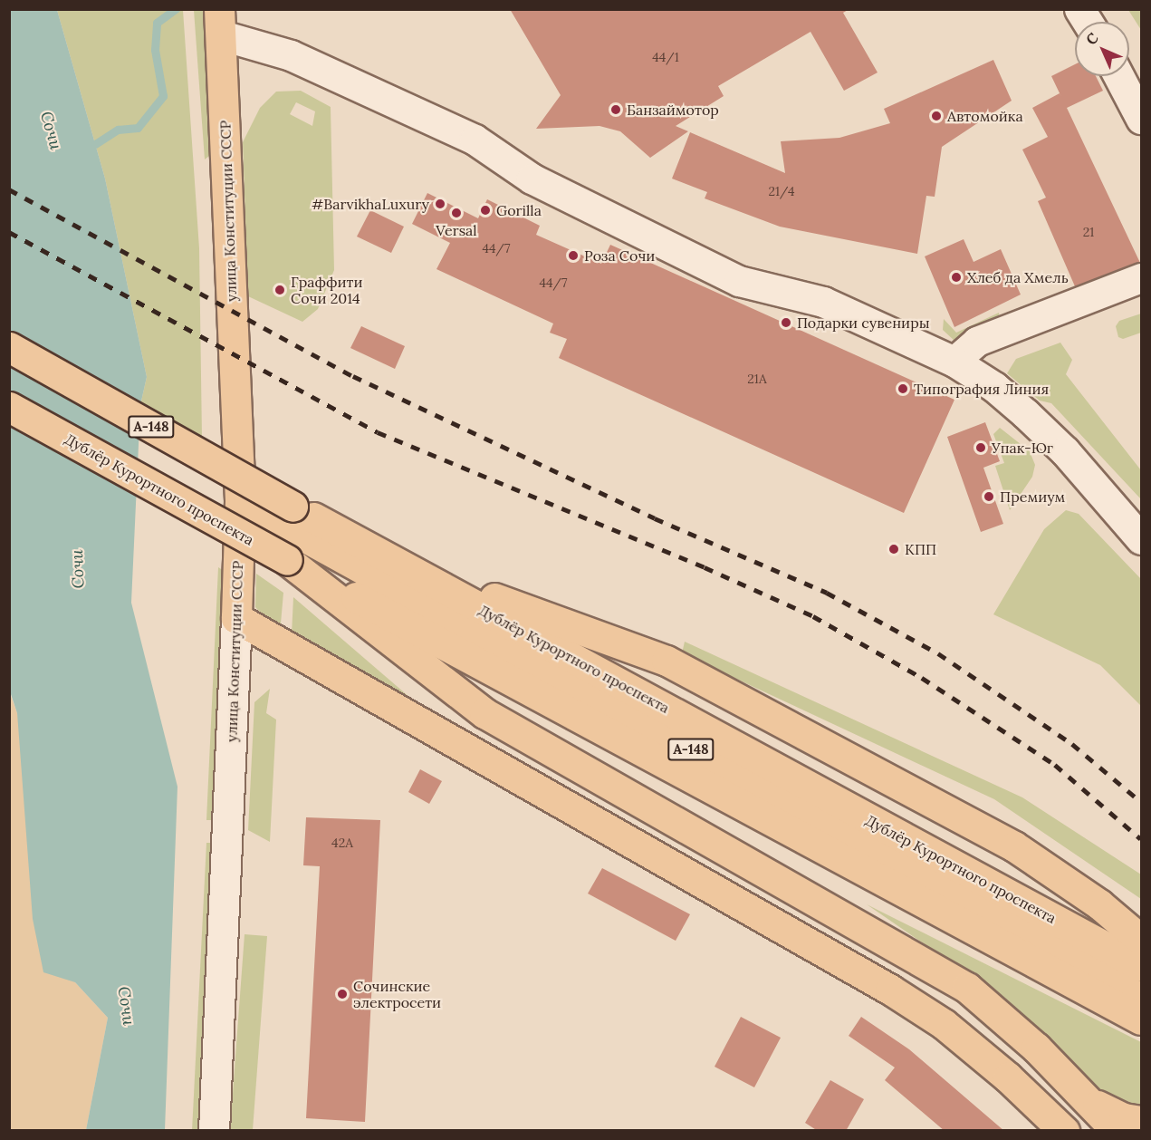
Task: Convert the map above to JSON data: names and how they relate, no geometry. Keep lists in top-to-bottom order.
{
  "streets": {
    "main road": ["улица Конституции СССР", "А-148", "Дублёр Курортного проспекта"]
  },
  "crossings": [
    ["улица Конституции СССР", "А-148"],
    ["А-148", "Дублёр Курортного проспекта"]
  ],
  "water": ["Сочи"],
  "places": [
    "Банзаймотор",
    "Автомойка",
    "#BarvikhaLuxury",
    "Gorilla",
    "Versal",
    "Роза Сочи",
    "Хлеб да Хмель",
    "Граффити Сочи 2014",
    "Подарки сувениры",
    "Типография Линия",
    "Упак-Юг",
    "Премиум",
    "КПП",
    "Сочинские электросети"
  ],
  "house_numbers": [
    "44/1",
    "21/4",
    "21",
    "44/7",
    "44/7",
    "21А",
    "42А"
  ],
  "north": "top left"
}
